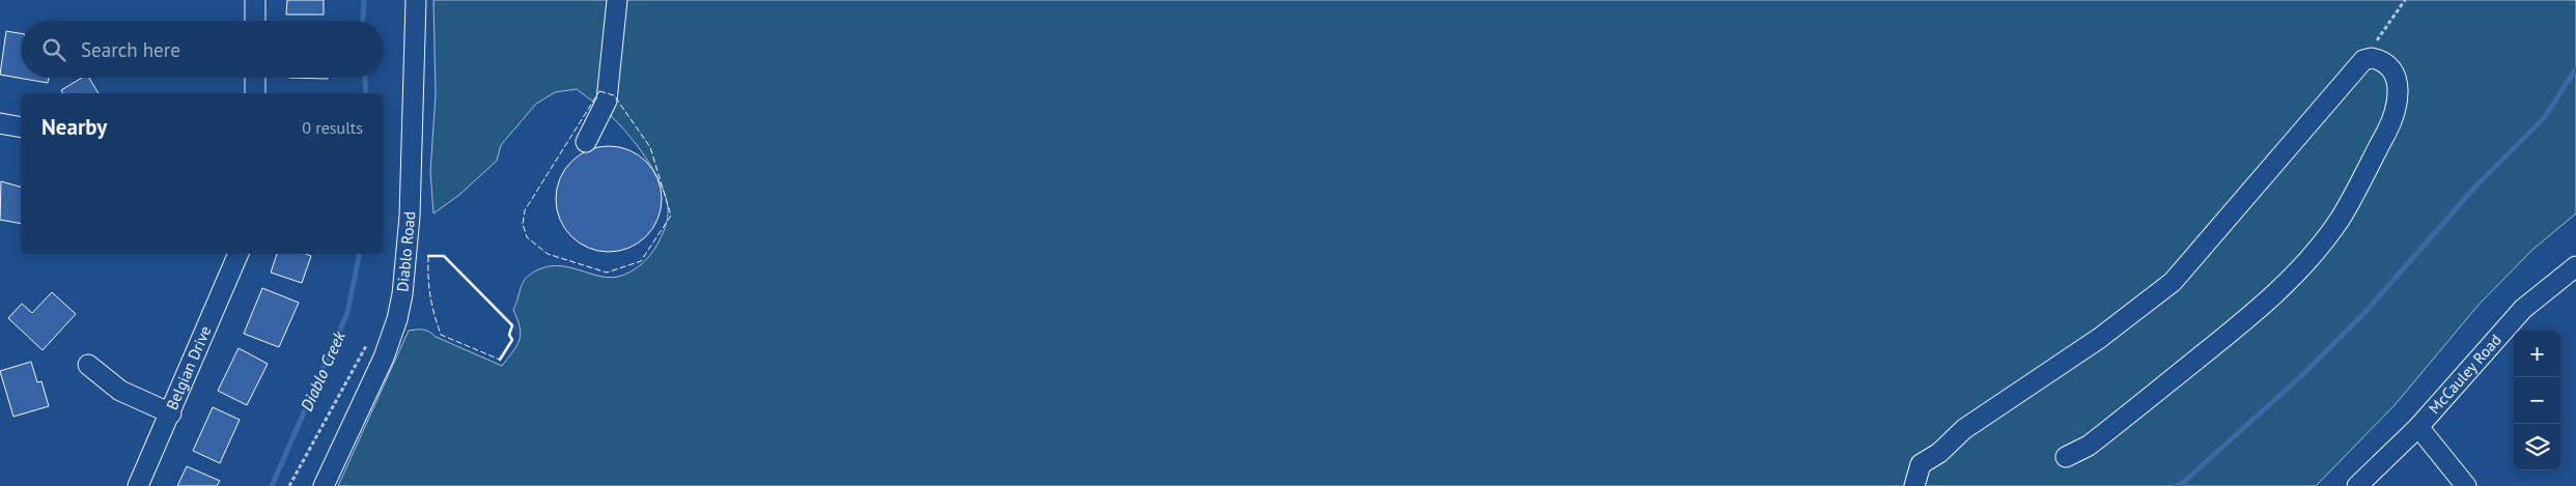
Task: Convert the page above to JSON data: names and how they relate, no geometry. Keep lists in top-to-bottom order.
{
  "streets": {
    "street": ["Diablo Road", "Belgian Drive", "McCauley Road"]
  },
  "water": ["Diablo Creek"],
  "page": {
    "search": "Search here",
    "heading": ["Nearby", "0 results"],
    "map_buttons": ["+", "−"]
  }
}
